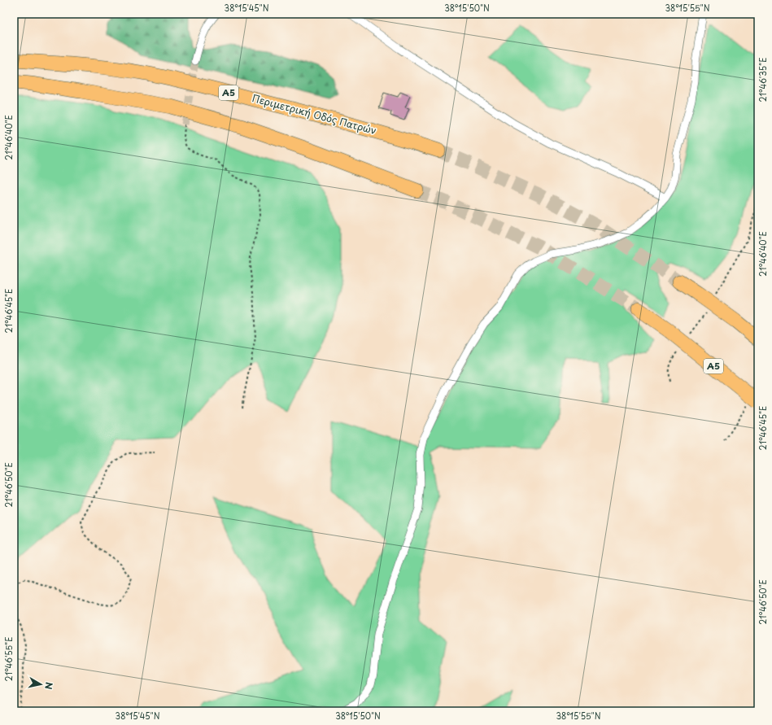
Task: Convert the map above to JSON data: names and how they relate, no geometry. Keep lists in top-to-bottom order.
{
  "streets": {
    "highway": ["Α5", "Περιμετρική Οδός Πατρών"]
  },
  "north": "right",
  "coordinates": [
    "38°15'45\"N",
    "38°15'50\"N",
    "38°15'55\"N",
    "21°46'35\"E",
    "21°46'40\"E",
    "21°46'45\"E",
    "21°46'50\"E",
    "21°46'55\"E"
  ]
}
